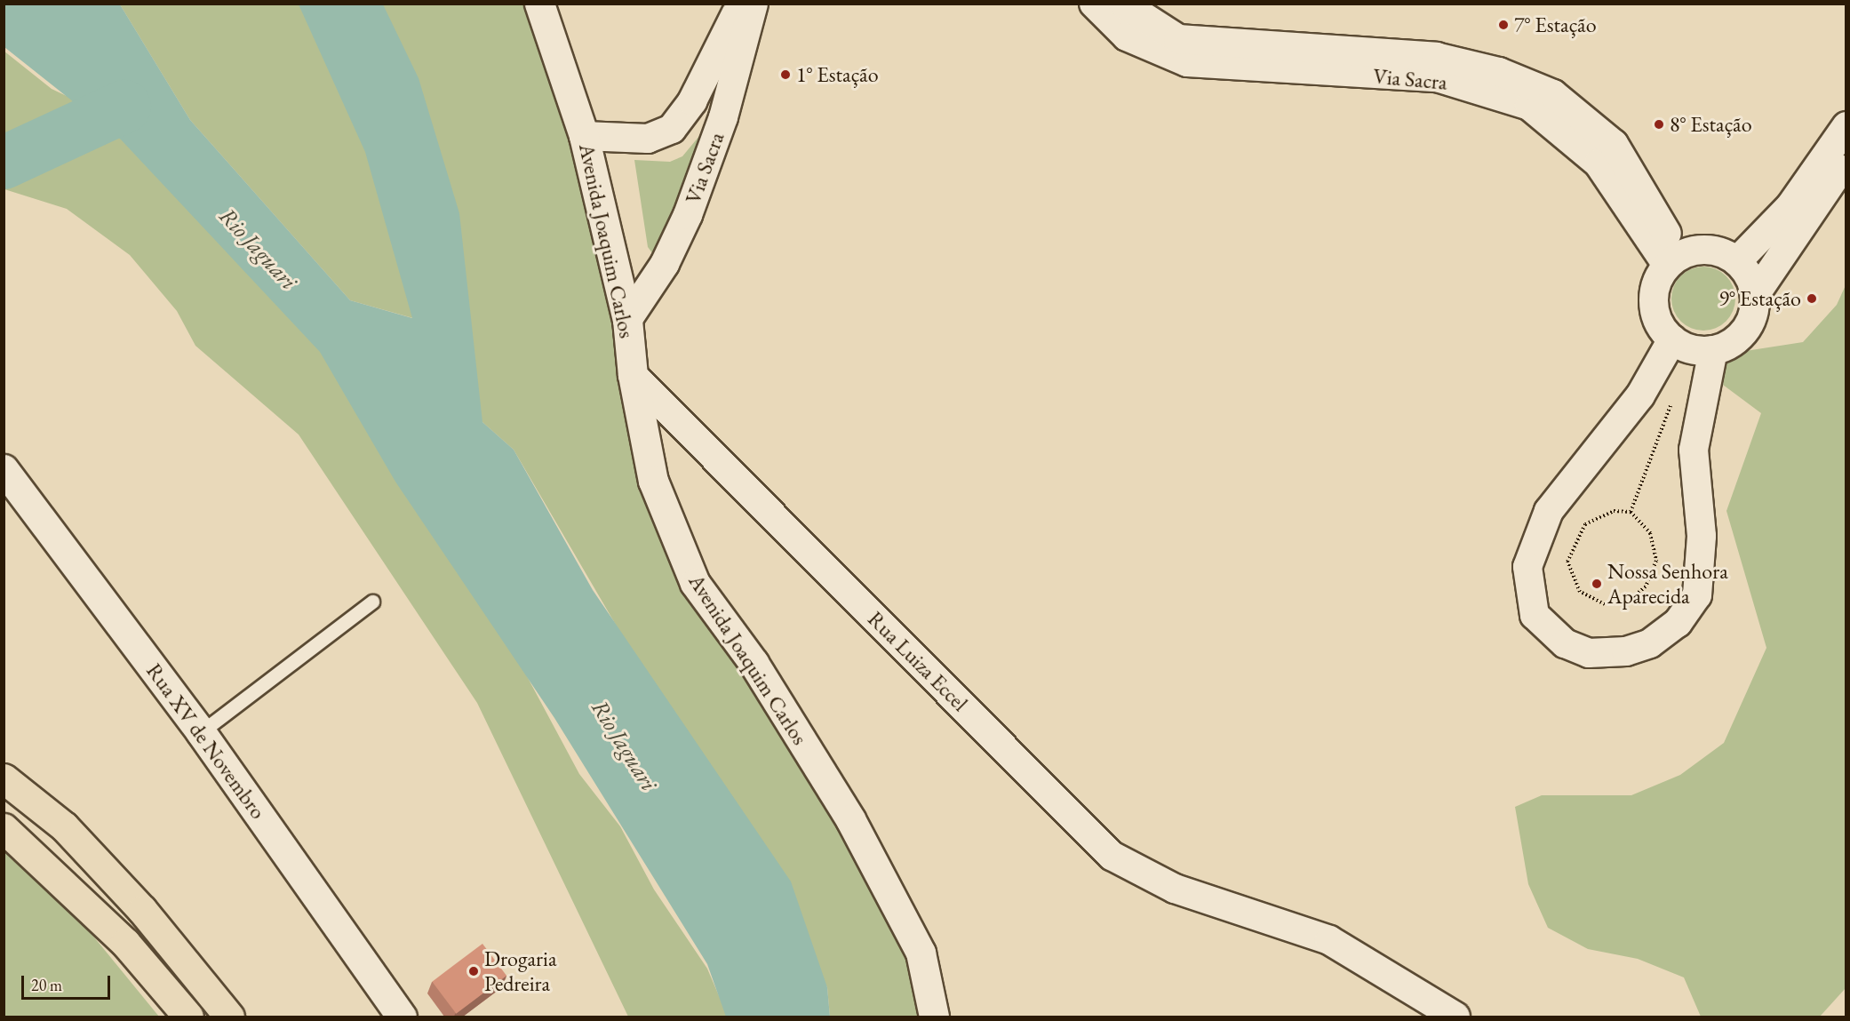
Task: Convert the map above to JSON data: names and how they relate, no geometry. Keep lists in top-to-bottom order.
{
  "streets": {
    "street": [
      "Via Sacra",
      "Avenida Joaquim Carlos",
      "Rua Luiza Eccel",
      "Rua XV de Novembro"
    ]
  },
  "crossings": [
    ["Via Sacra", "Avenida Joaquim Carlos"],
    ["Avenida Joaquim Carlos", "Rua Luiza Eccel"]
  ],
  "water": ["Rio Jaguari"],
  "places": [
    "7° Estação",
    "1° Estação",
    "8° Estação",
    "9° Estação",
    "Nossa Senhora Aparecida",
    "Drogaria Pedreira"
  ],
  "scale_bar": "20 m"
}
